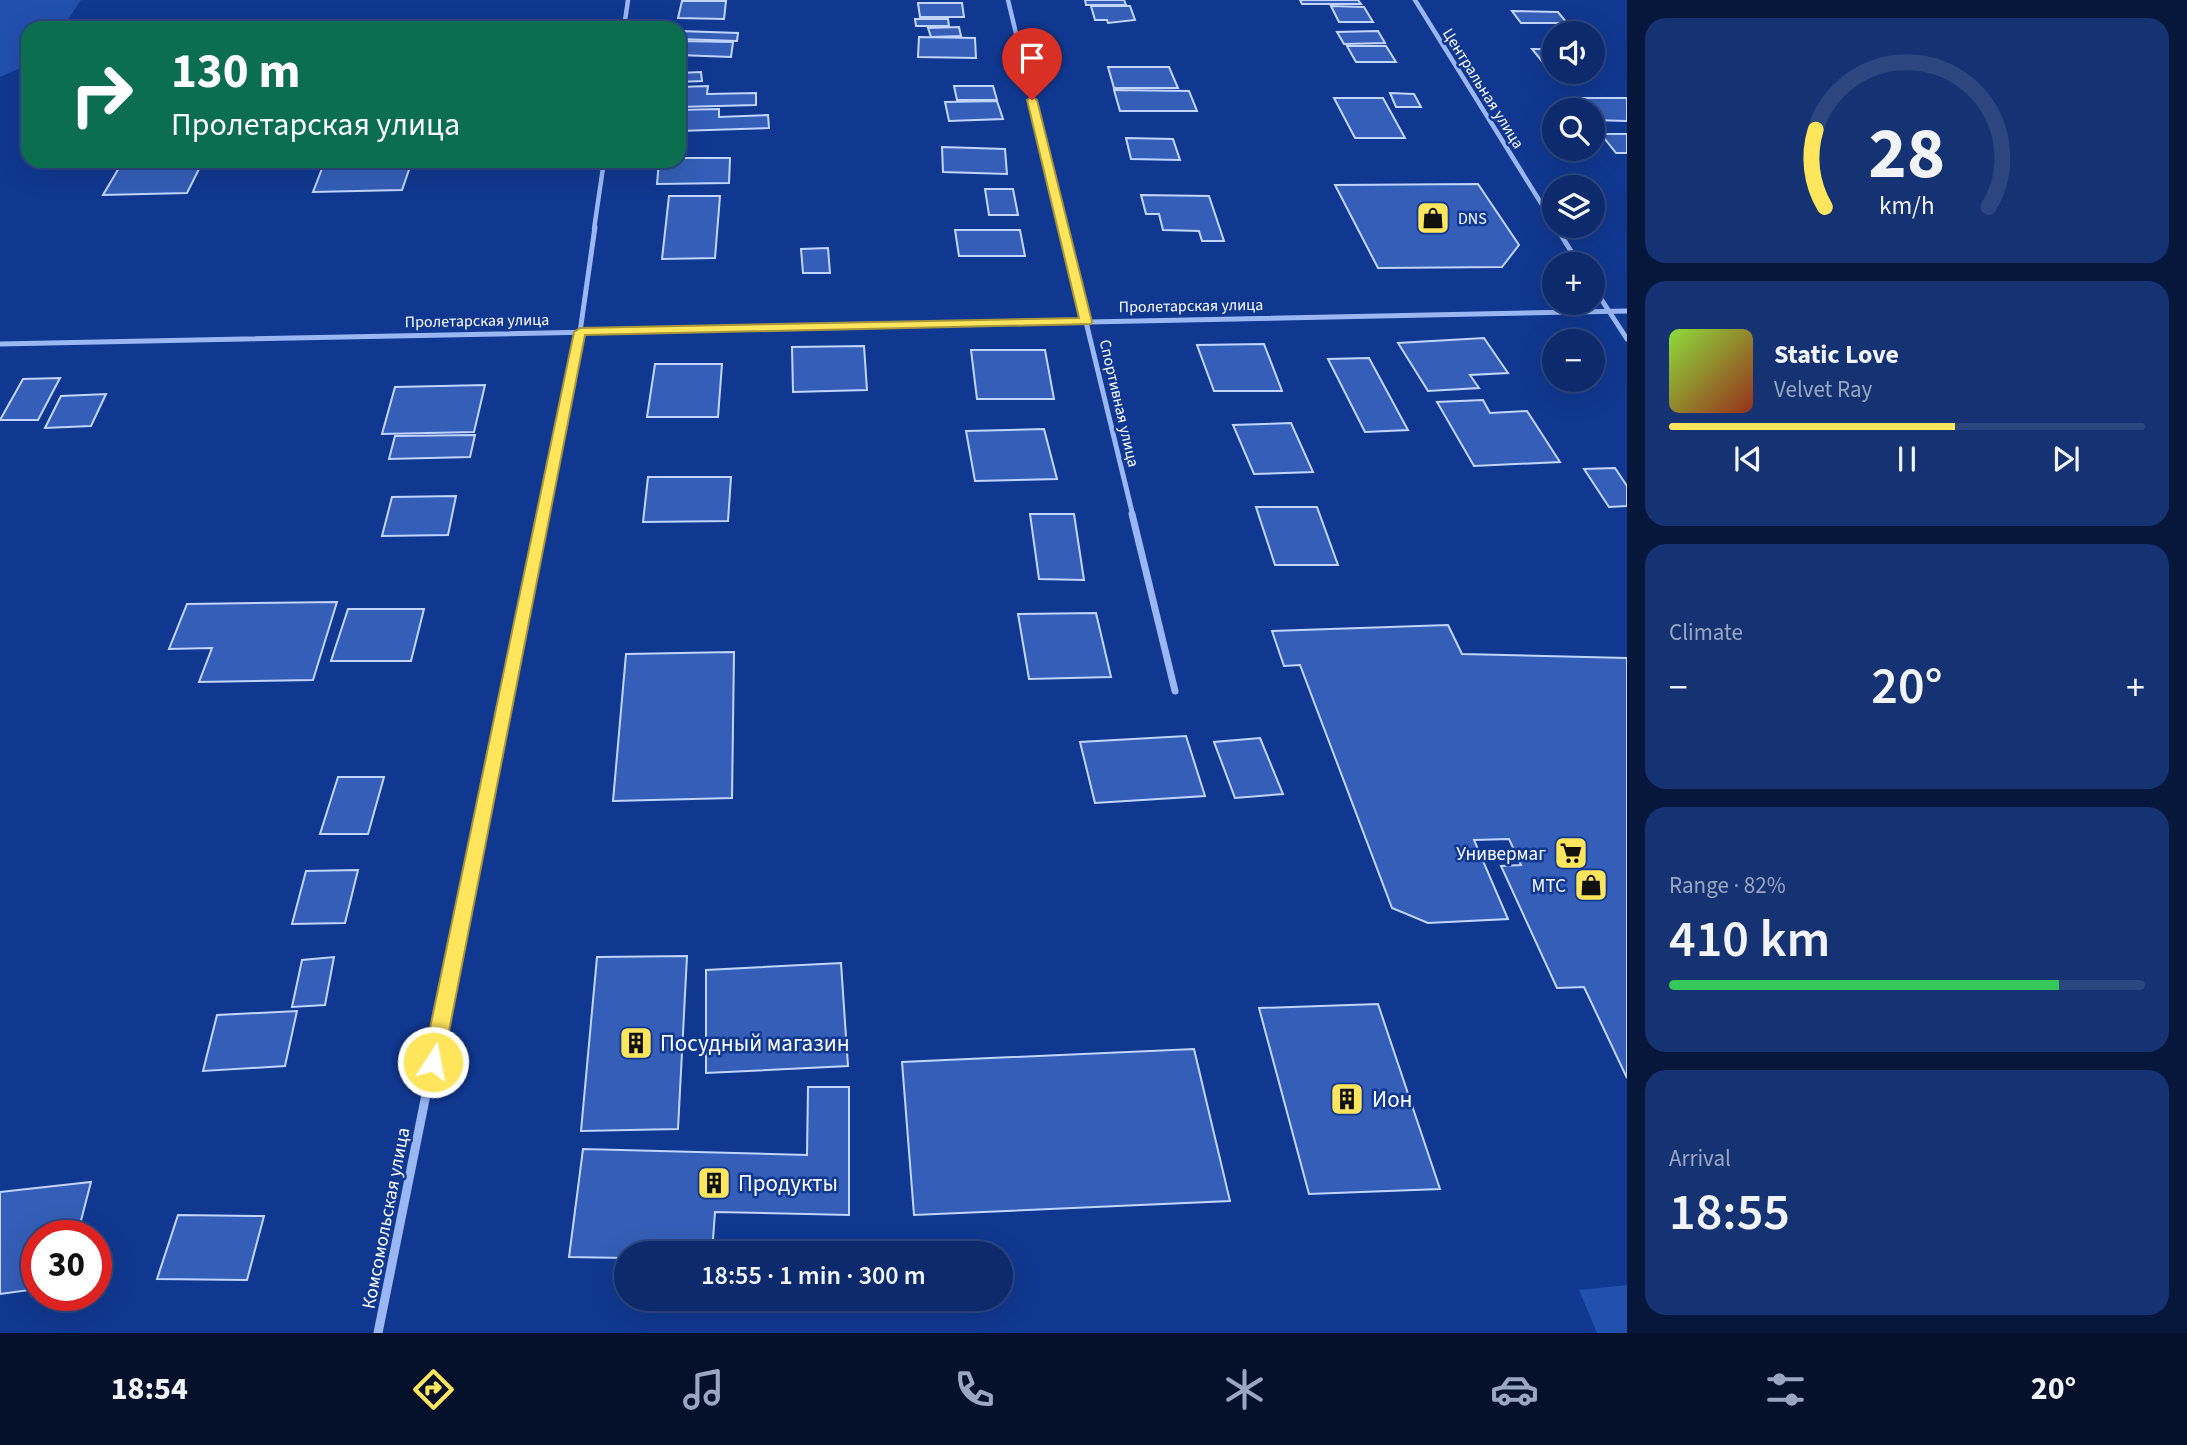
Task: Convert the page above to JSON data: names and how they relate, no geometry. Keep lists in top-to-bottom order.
{
  "streets": {
    "street": [
      "Центральная улица",
      "Пролетарская улица",
      "Спортивная улица",
      "Комсомольская улица"
    ]
  },
  "crossings": [
    ["Пролетарская улица", "Спортивная улица"],
    ["Пролетарская улица", "Комсомольская улица"]
  ],
  "places": {
    "shop": ["DNS", "МТС"],
    "supermarket": ["Универмаг"],
    "building": ["Посудный магазин", "Ион", "Продукты"]
  },
  "page": {
    "map_buttons": ["+", "−"],
    "turn": ["130 m", "Пролетарская улица"],
    "song": ["Static Love", "Velvet Ray"],
    "tile": [
      "Climate",
      ["Range · 82%", "410 km"],
      ["Arrival", "18:55"]
    ],
    "heat": ["−", "20°", "+"],
    "limit": "30",
    "trip": "18:55 · 1 min · 300 m",
    "tabs": ["18:54", "20°"],
    "gauge": ["28", "km/h"]
  }
}
